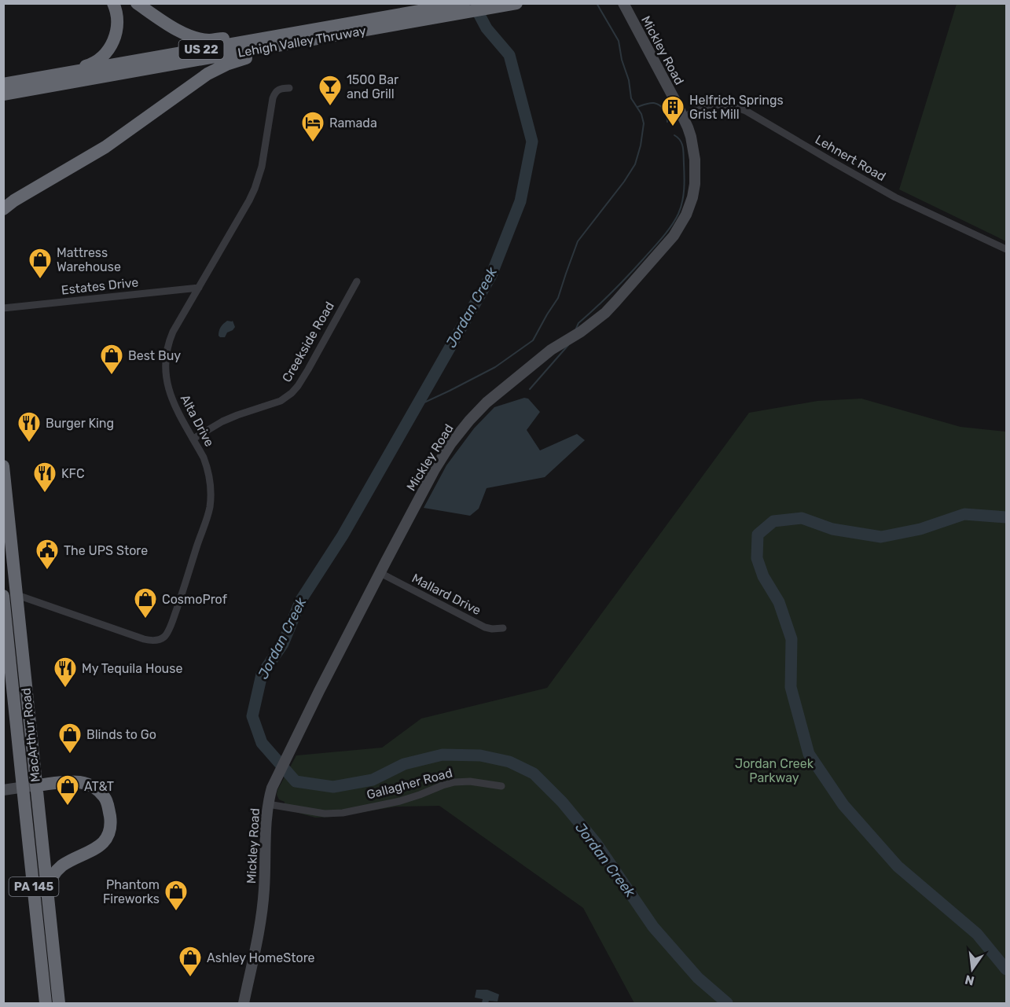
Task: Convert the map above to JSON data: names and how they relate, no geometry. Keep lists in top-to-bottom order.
{
  "streets": {
    "highway": [
      "Lehigh Valley Thruway",
      "US 22",
      "MacArthur Road",
      "PA 145"
    ],
    "street": [
      "Mickley Road",
      "Lehnert Road",
      "Estates Drive",
      "Creekside Road",
      "Alta Drive",
      "Mallard Drive",
      "Gallagher Road"
    ]
  },
  "crossings": [
    ["Mickley Road", "Lehnert Road"],
    ["Mickley Road", "Mallard Drive"],
    ["Mickley Road", "Gallagher Road"],
    ["Estates Drive", "Alta Drive"],
    ["Creekside Road", "Alta Drive"],
    ["Alta Drive", "MacArthur Road"]
  ],
  "water": ["Jordan Creek"],
  "parks": ["Jordan Creek Parkway"],
  "places": {
    "bar": ["1500 Bar and Grill"],
    "building": ["Helfrich Springs Grist Mill"],
    "hotel": ["Ramada"],
    "shop": [
      "Mattress Warehouse",
      "Best Buy",
      "CosmoProf",
      "Blinds to Go",
      "AT&T",
      "Phantom Fireworks",
      "Ashley HomeStore"
    ],
    "restaurant": ["Burger King", "KFC", "My Tequila House"],
    "public building": ["The UPS Store"]
  },
  "north": "bottom"
}
